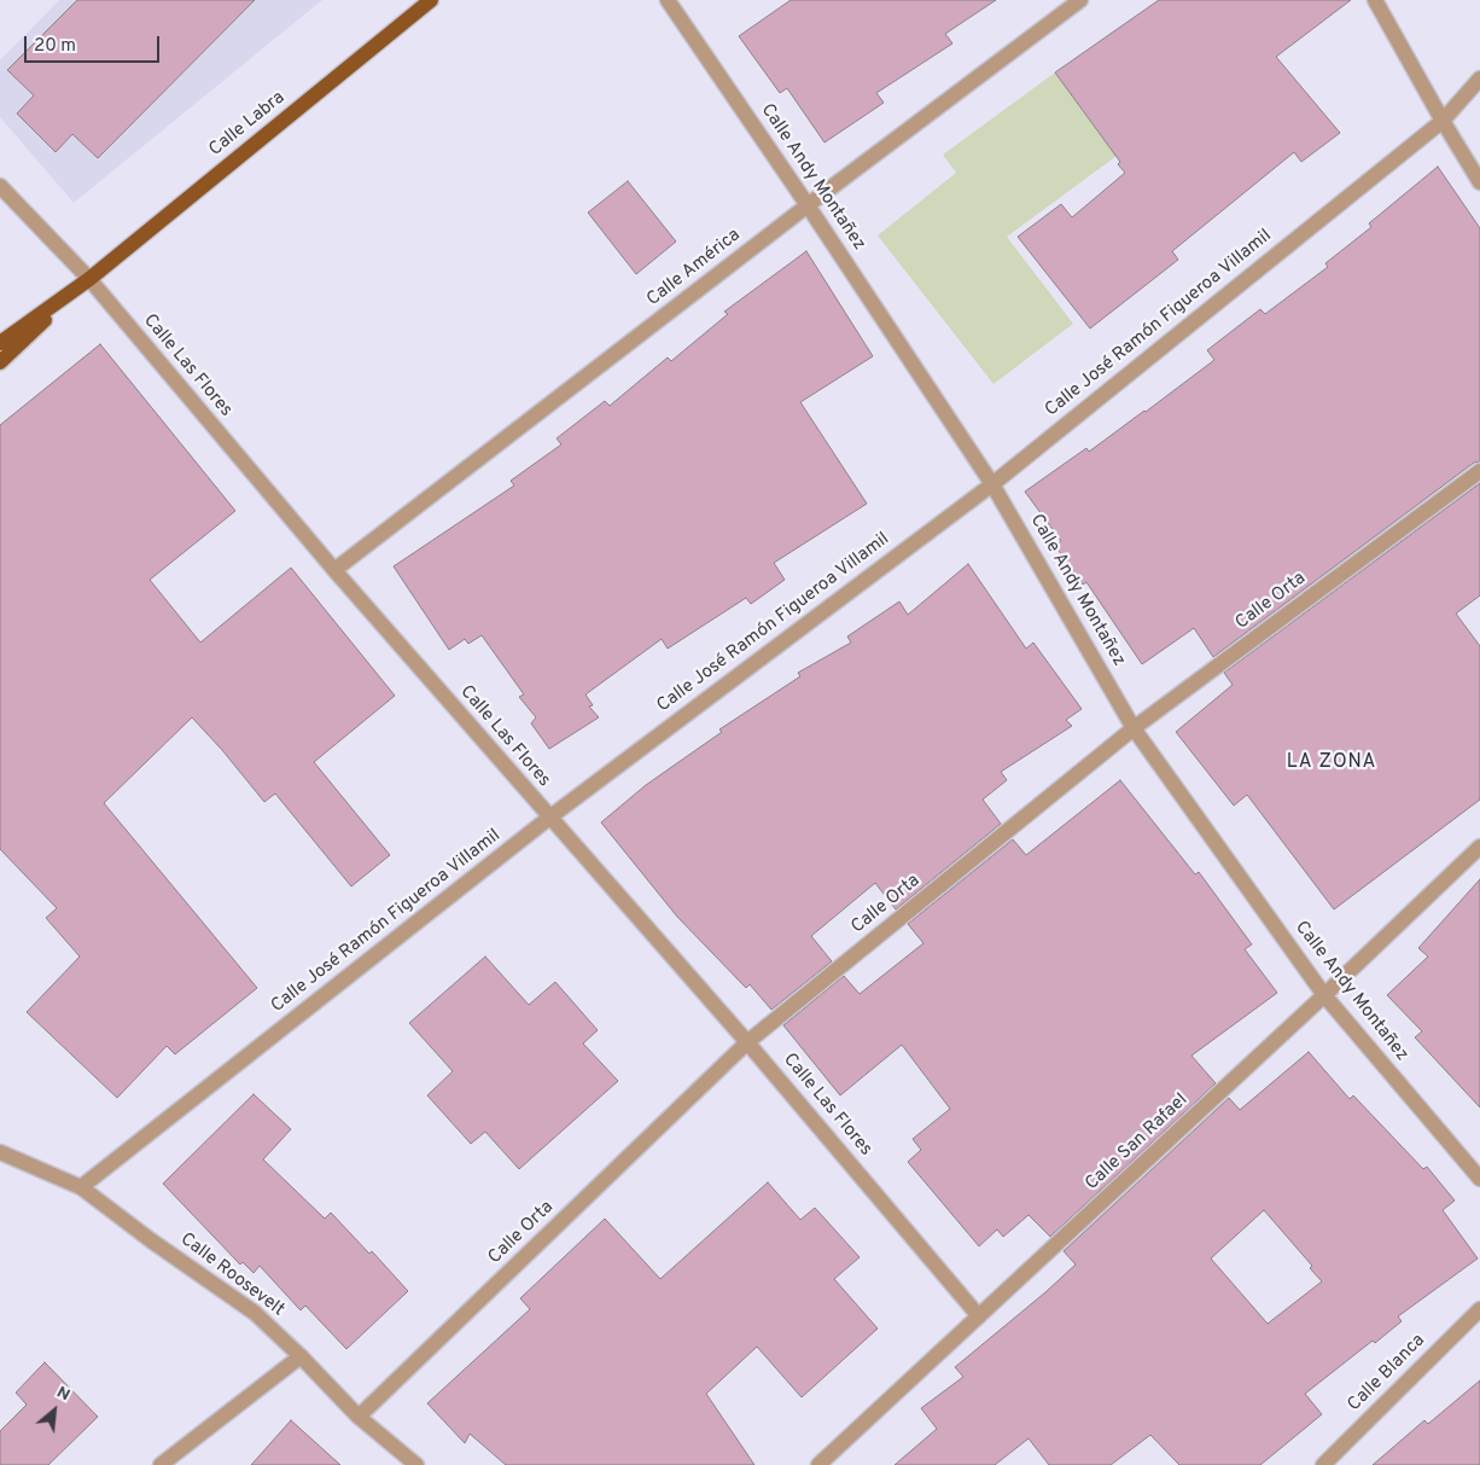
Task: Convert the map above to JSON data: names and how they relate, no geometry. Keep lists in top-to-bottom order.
{
  "streets": {
    "main road": ["Calle Labra"],
    "street": [
      "Calle Andy Montañez",
      "Calle América",
      "Calle José Ramón Figueroa Villamil",
      "Calle Las Flores",
      "Calle Orta",
      "Calle San Rafael",
      "Calle Roosevelt",
      "Calle Blanca"
    ]
  },
  "crossings": [
    ["Calle Labra", "Calle Las Flores"],
    ["Calle Andy Montañez", "Calle América"],
    ["Calle Andy Montañez", "Calle José Ramón Figueroa Villamil"],
    ["Calle Andy Montañez", "Calle Orta"],
    ["Calle Andy Montañez", "Calle San Rafael"],
    ["Calle América", "Calle Las Flores"],
    ["Calle José Ramón Figueroa Villamil", "Calle Las Flores"],
    ["Calle José Ramón Figueroa Villamil", "Calle Roosevelt"],
    ["Calle Las Flores", "Calle Orta"],
    ["Calle Las Flores", "Calle San Rafael"],
    ["Calle Orta", "Calle Roosevelt"]
  ],
  "districts": ["LA ZONA"],
  "scale_bar": "20 m",
  "north": "top right"
}
